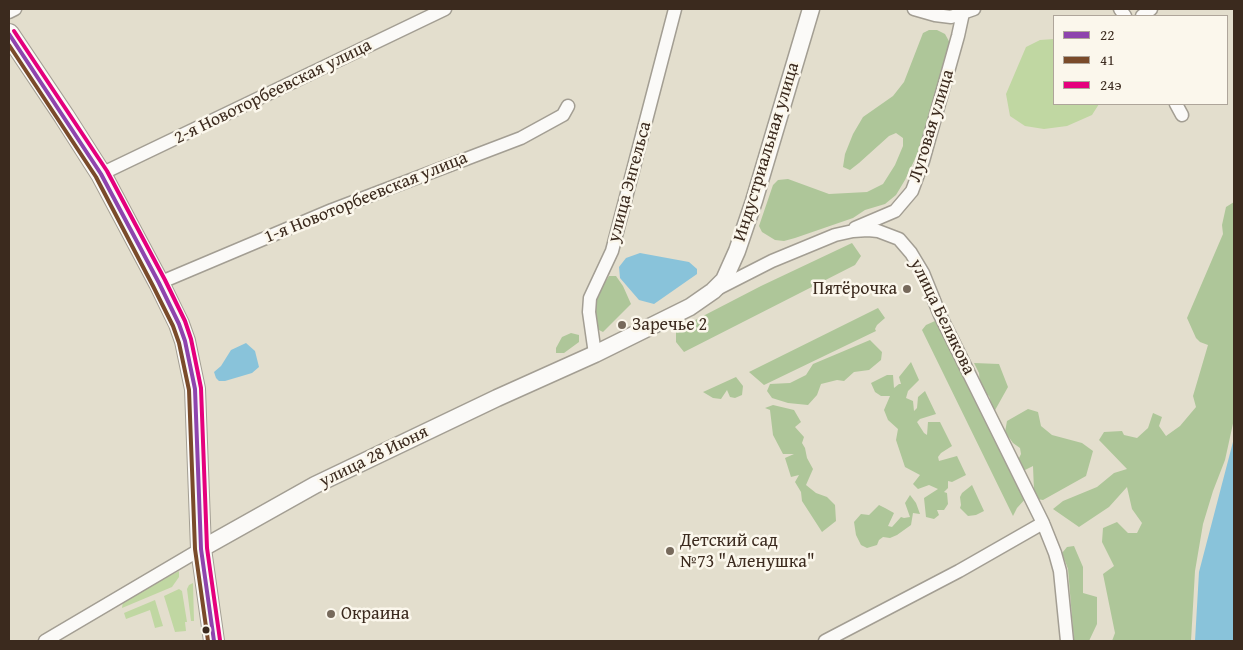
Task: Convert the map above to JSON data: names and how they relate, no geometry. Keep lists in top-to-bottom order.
{
  "streets": {
    "street": [
      "2-я Новоторбеевская улица",
      "Луговая улица",
      "Индустриальная улица",
      "улица Энгельса",
      "1-я Новоторбеевская улица",
      "улица Белякова",
      "улица 28 Июня"
    ]
  },
  "crossings": [
    ["Луговая улица", "улица Белякова"],
    ["Индустриальная улица", "улица Белякова"],
    ["Индустриальная улица", "улица 28 Июня"],
    ["улица Энгельса", "улица 28 Июня"],
    ["улица Белякова", "улица 28 Июня"]
  ],
  "places": [
    "Пятёрочка",
    "Заречье 2",
    "Детский сад №73 \"Аленушка\"",
    "Окраина"
  ],
  "lines": ["transit line 24э", "transit line 22", "transit line 41"],
  "legend": ["22", "41", "24э"]
}
